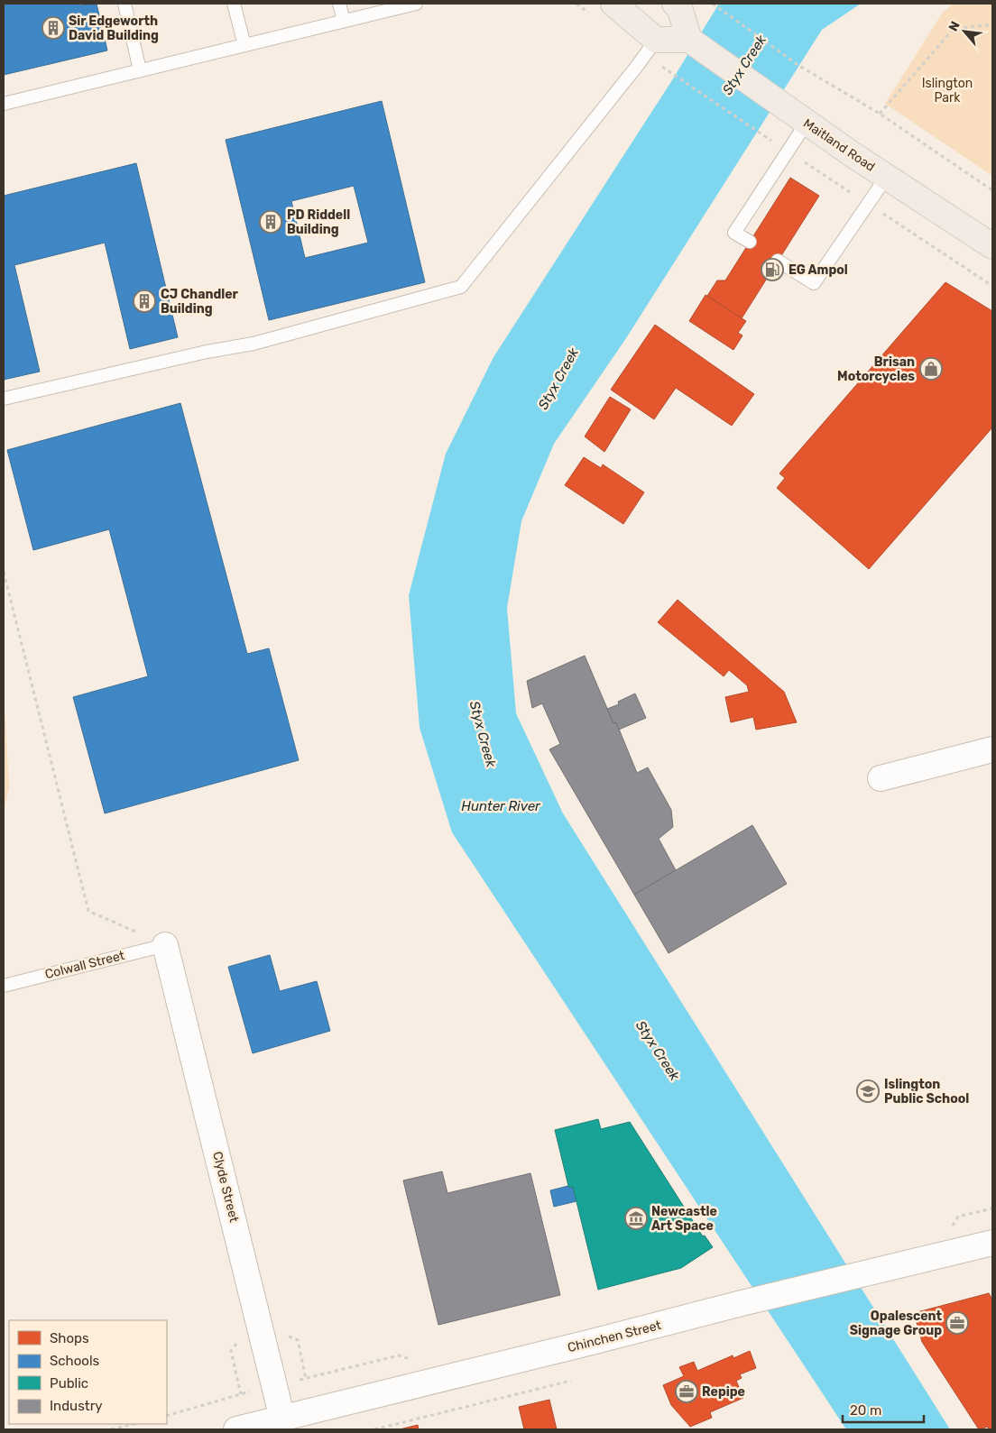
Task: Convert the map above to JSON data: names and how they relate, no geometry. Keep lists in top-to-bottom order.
{
  "streets": {
    "main road": ["Maitland Road"],
    "street": ["Clyde Street", "Chinchen Street"],
    "lane": ["Colwall Street"]
  },
  "crossings": [
    ["Colwall Street", "Clyde Street"],
    ["Clyde Street", "Chinchen Street"]
  ],
  "water": ["Styx Creek", "Hunter River"],
  "parks": ["Islington Park"],
  "places": {
    "building": ["Sir Edgeworth David Building", "PD Riddell Building", "CJ Chandler Building"],
    "fuel station": ["EG Ampol"],
    "shop": ["Brisan Motorcycles"],
    "school or university": ["Islington Public School"],
    "museum": ["Newcastle Art Space"],
    "office": ["Opalescent Signage Group", "Repipe"]
  },
  "legend": [
    "Shops",
    "Schools",
    "Public",
    "Industry"
  ],
  "scale_bar": "20 m",
  "north": "top left"
}
